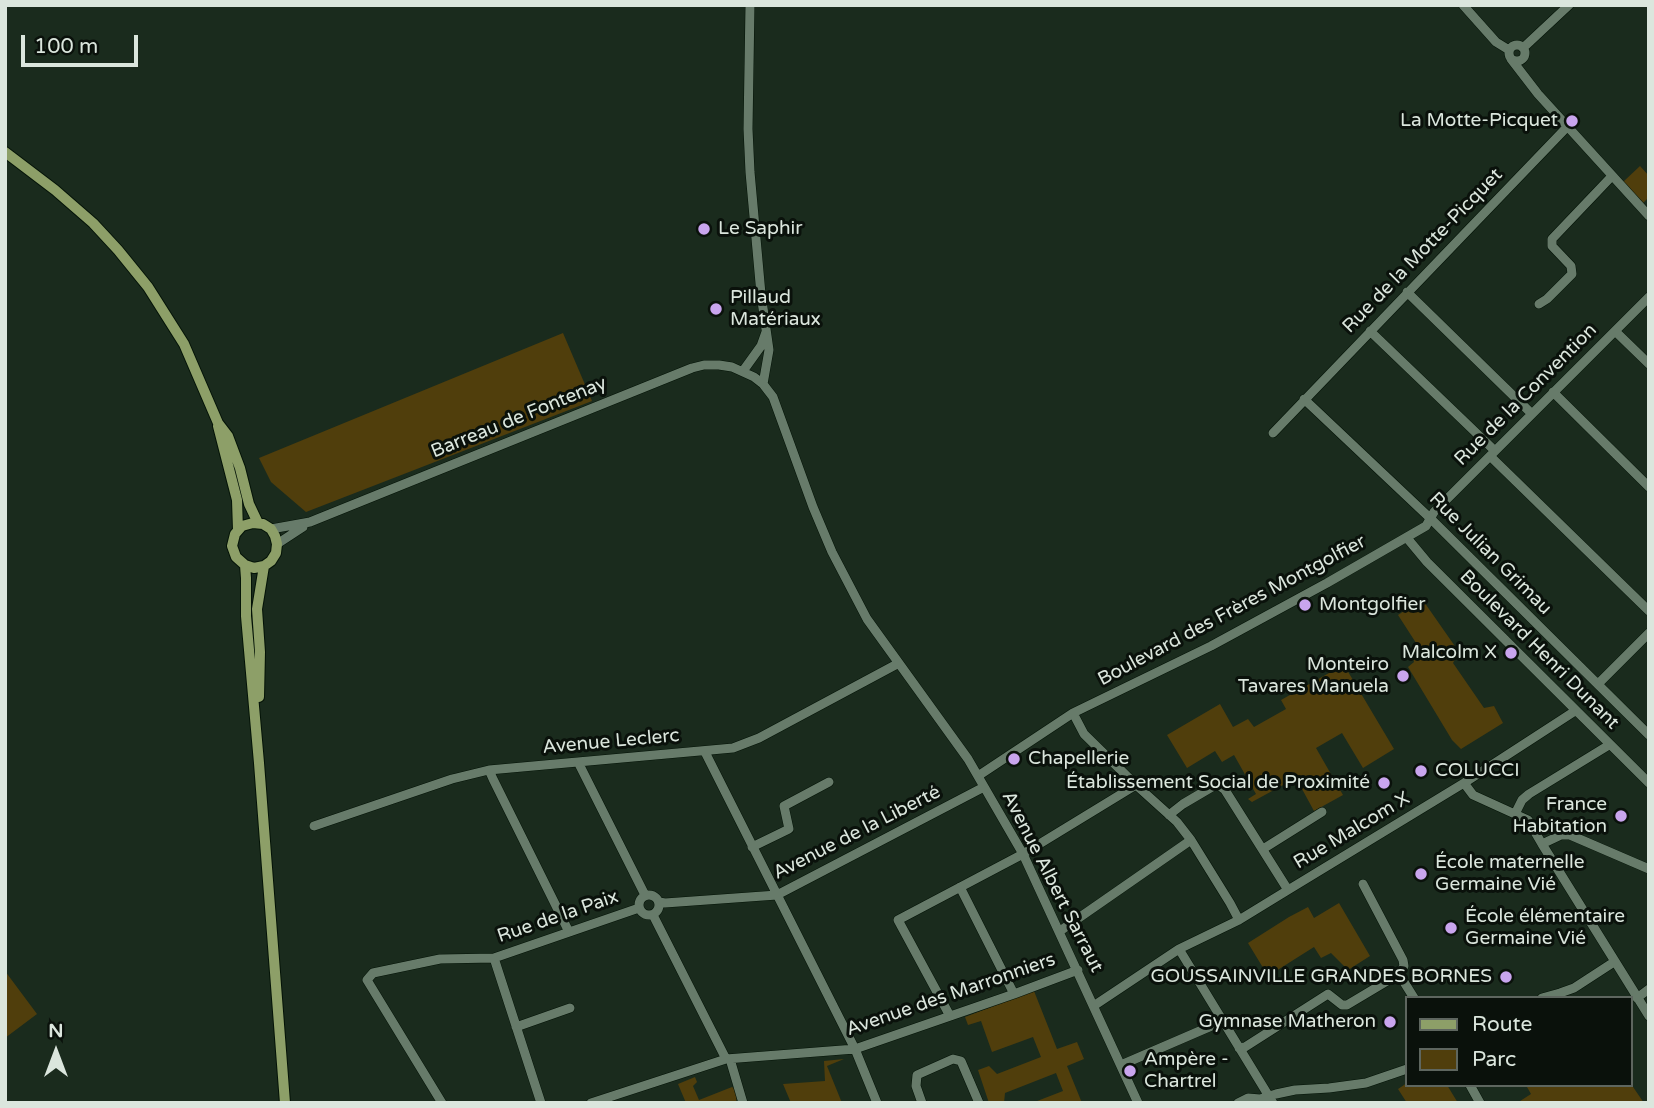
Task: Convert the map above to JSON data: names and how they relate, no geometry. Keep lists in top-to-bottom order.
{
  "streets": {
    "street": [
      "Rue de la Motte-Picquet",
      "Rue de la Convention",
      "Barreau de Fontenay",
      "Rue Julian Grimau",
      "Boulevard des Frères Montgolfier",
      "Boulevard Henri Dunant",
      "Avenue Leclerc",
      "Rue Malcom X",
      "Avenue de la Liberté",
      "Avenue Albert Sarraut",
      "Rue de la Paix",
      "Avenue des Marronniers"
    ]
  },
  "crossings": [
    ["Rue de la Motte-Picquet", "Rue Julian Grimau"],
    ["Rue de la Convention", "Rue Julian Grimau"],
    ["Rue de la Convention", "Boulevard des Frères Montgolfier"],
    ["Rue de la Convention", "Boulevard Henri Dunant"],
    ["Boulevard des Frères Montgolfier", "Boulevard Henri Dunant"],
    ["Boulevard des Frères Montgolfier", "Avenue Albert Sarraut"],
    ["Boulevard Henri Dunant", "Rue Malcom X"],
    ["Avenue Leclerc", "Avenue Albert Sarraut"],
    ["Rue Malcom X", "Avenue Albert Sarraut"],
    ["Avenue de la Liberté", "Avenue Albert Sarraut"],
    ["Avenue de la Liberté", "Rue de la Paix"],
    ["Avenue Albert Sarraut", "Avenue des Marronniers"]
  ],
  "places": [
    "La Motte-Picquet",
    "Le Saphir",
    "Pillaud Matériaux",
    "Montgolfier",
    "Malcolm X",
    "Monteiro Tavares Manuela",
    "Chapellerie",
    "COLUCCI",
    "Établissement Social de Proximité",
    "France Habitation",
    "École maternelle Germaine Vié",
    "École élémentaire Germaine Vié",
    "GOUSSAINVILLE GRANDES BORNES",
    "Gymnase Matheron",
    "Ampère - Chartrel"
  ],
  "legend": ["Route", "Parc"],
  "scale_bar": "100 m",
  "north": "top"
}
